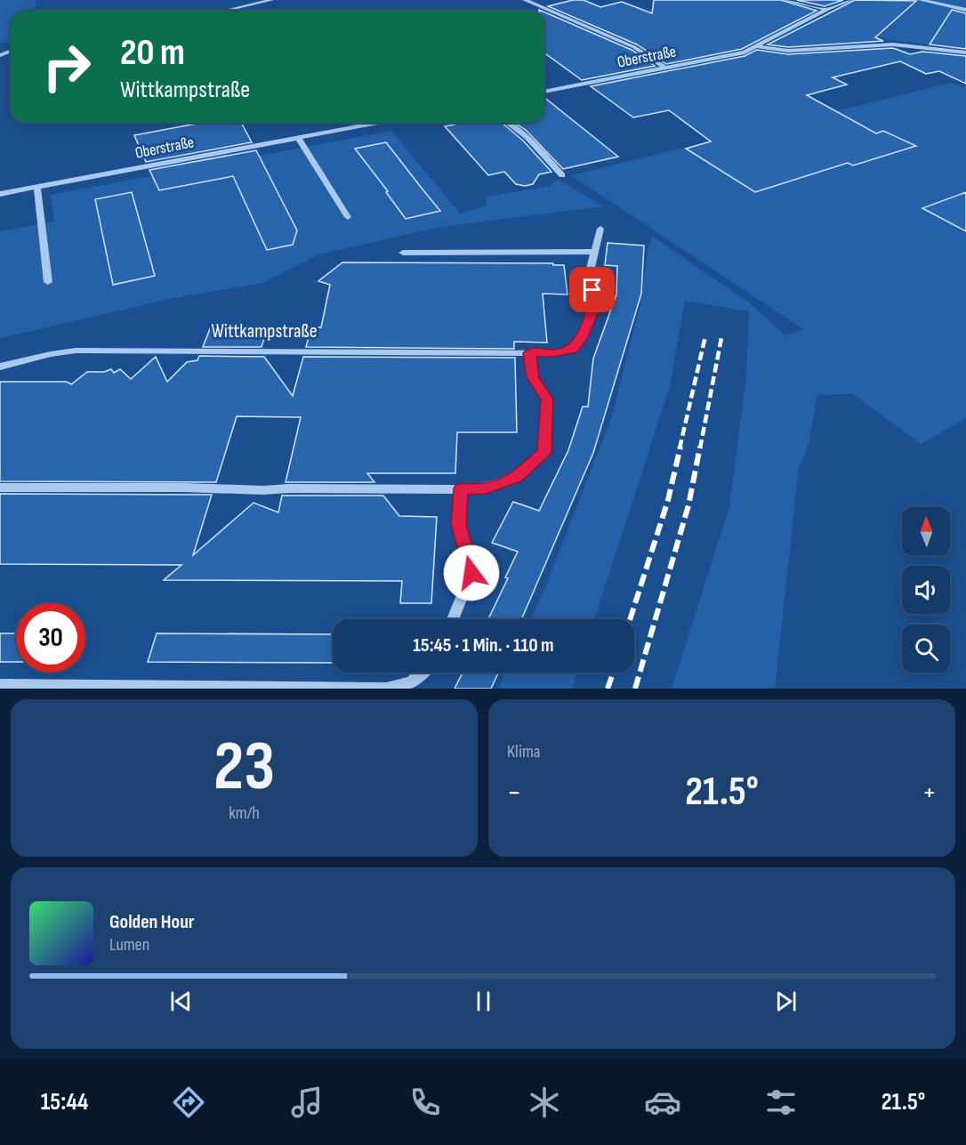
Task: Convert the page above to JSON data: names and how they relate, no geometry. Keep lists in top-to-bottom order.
{
  "streets": {
    "street": ["Oberstraße", "Wittkampstraße"]
  },
  "north": "top",
  "page": {
    "turn": ["20 m", "Wittkampstraße"],
    "limit": "30",
    "trip": "15:45 · 1 Min. · 110 m",
    "tile": [
      ["23", "km/h"],
      "Klima"
    ],
    "heat": ["−", "21.5°", "+"],
    "song": ["Golden Hour", "Lumen"],
    "tabs": ["15:44", "21.5°"]
  }
}
